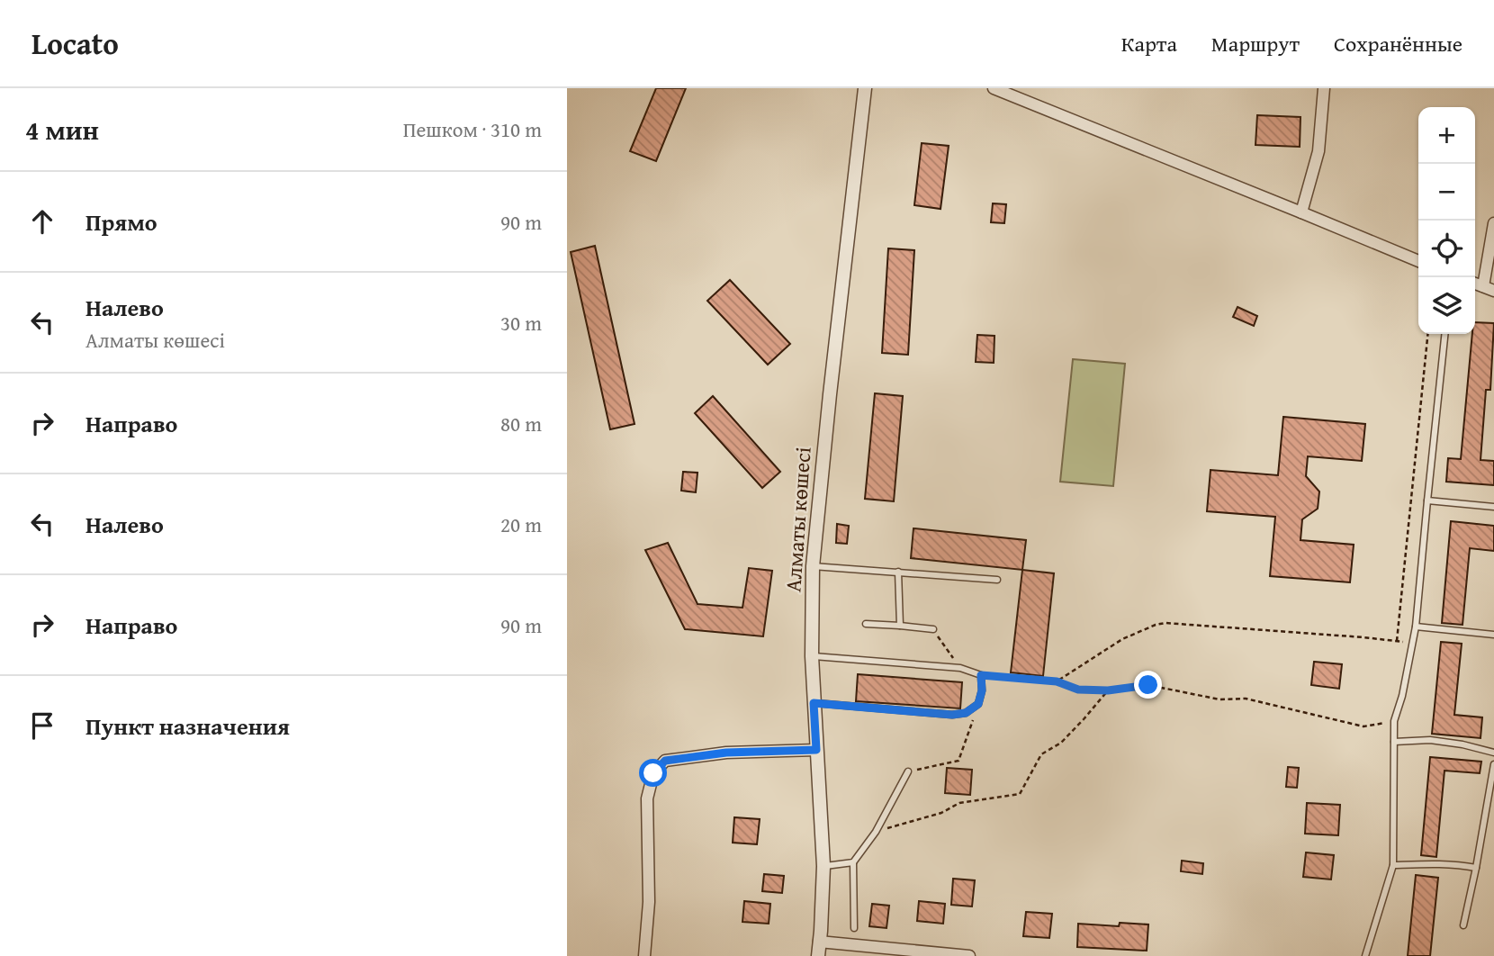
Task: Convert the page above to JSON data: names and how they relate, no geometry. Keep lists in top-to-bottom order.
{
  "streets": {
    "street": ["Алматы көшесі"]
  },
  "page": {
    "header": "Locato",
    "nav": ["Карта", "Маршрут", "Сохранённые"],
    "heading": ["4 мин", "Пешком · 310 m"],
    "map_buttons": ["+", "−"],
    "list": [
      ["Прямо", "90 m"],
      ["Налево", "Алматы көшесі", "30 m"],
      ["Направо", "80 m"],
      ["Налево", "20 m"],
      ["Направо", "90 m"],
      "Пункт назначения"
    ]
  }
}
